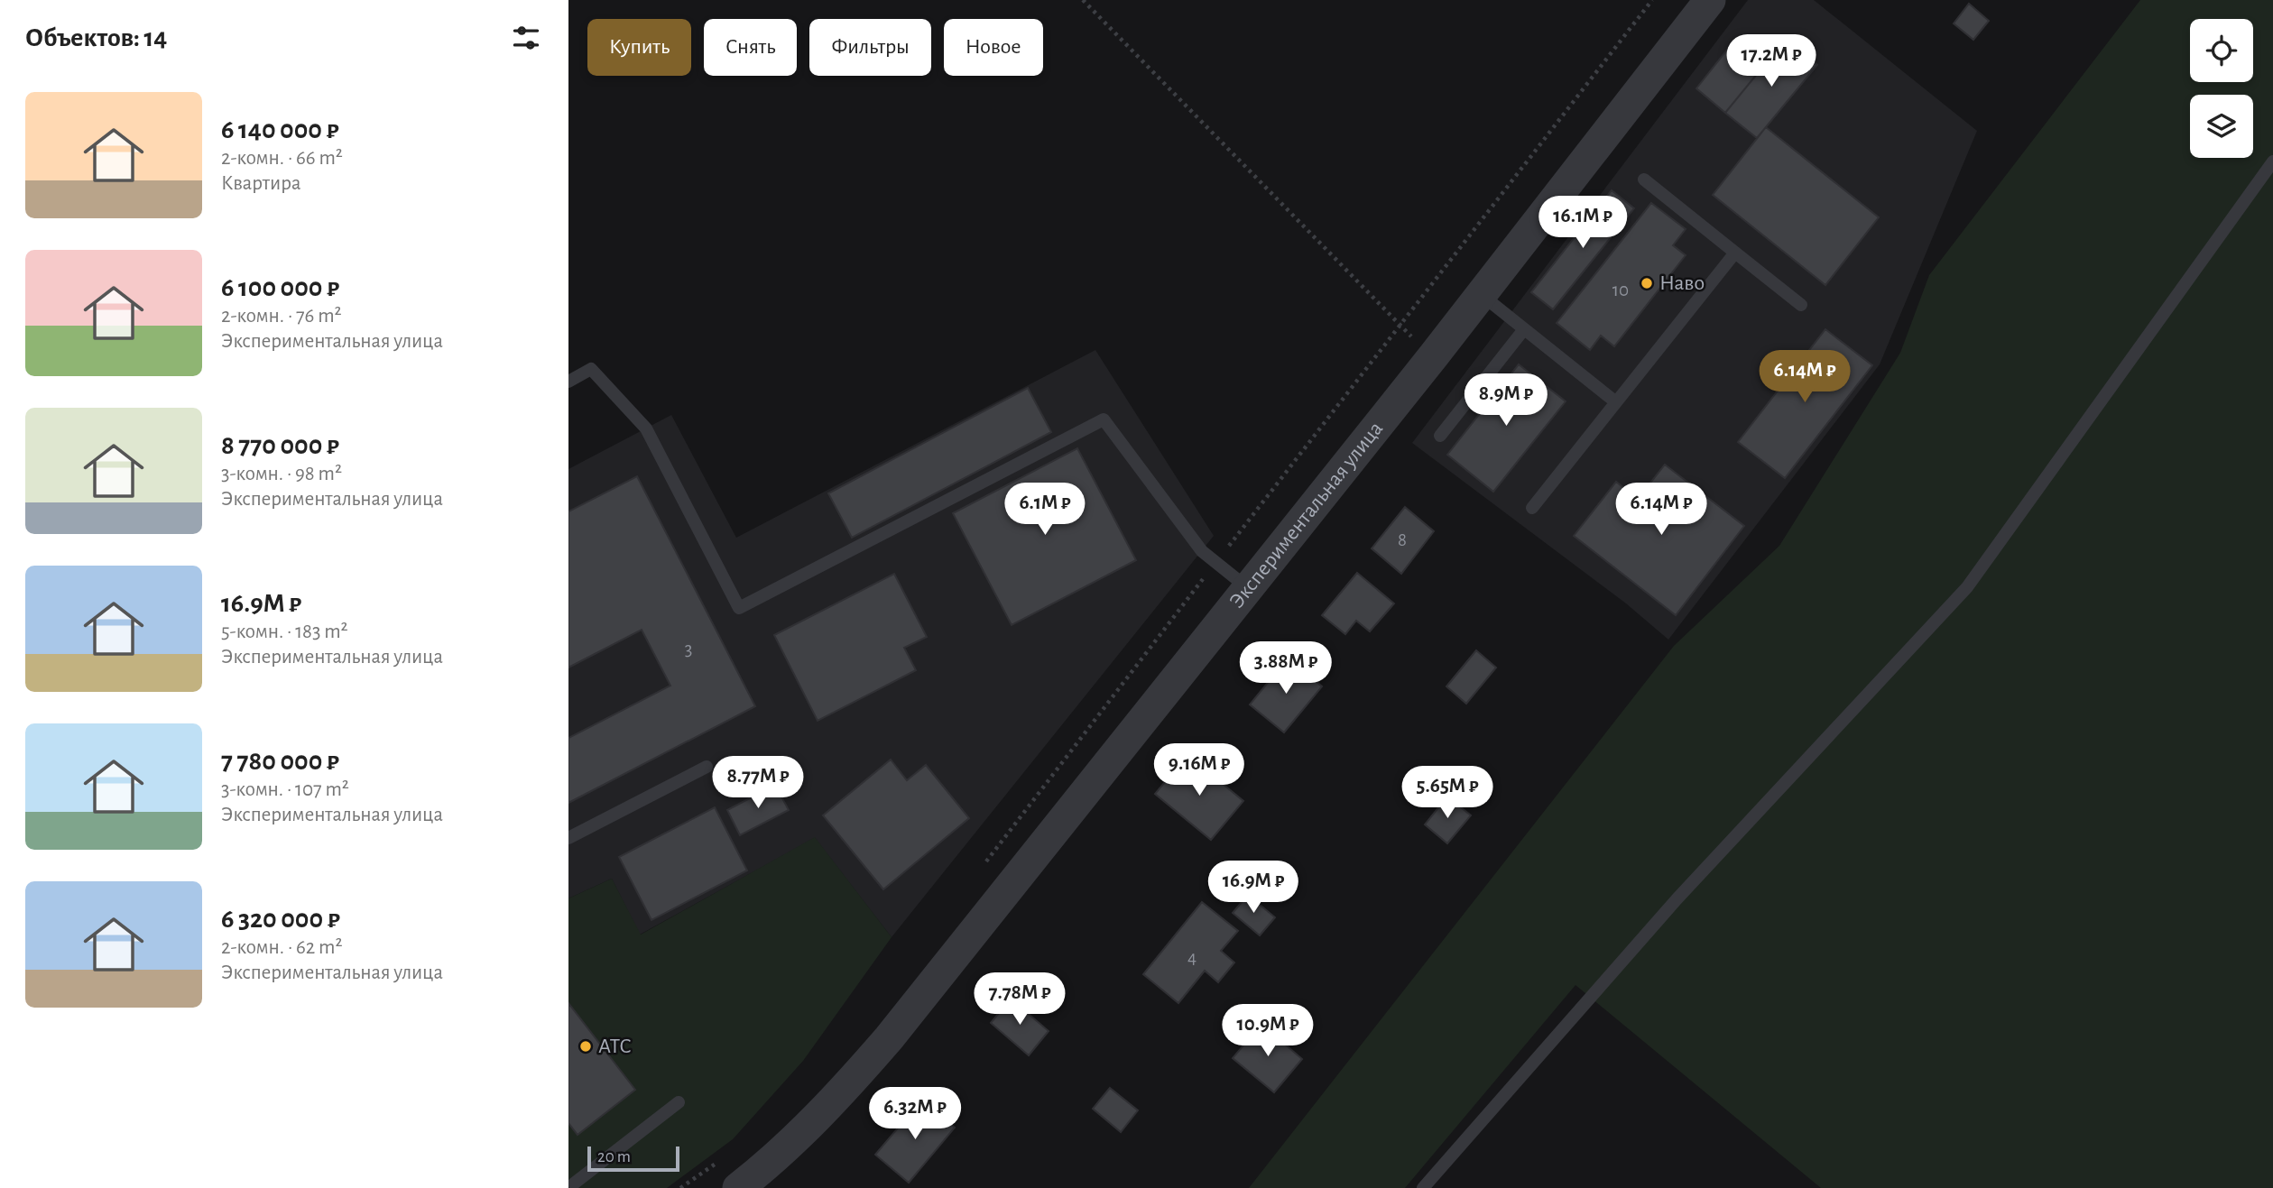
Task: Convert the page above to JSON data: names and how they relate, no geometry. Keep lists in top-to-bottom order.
{
  "streets": {
    "street": ["Экспериментальная улица"]
  },
  "places": ["Наво", "АТС"],
  "house_numbers": [
    "10",
    "8",
    "3",
    "4"
  ],
  "scale_bar": "20 m",
  "page": {
    "heading": "Объектов: 14",
    "chip": [
      "Купить",
      "Снять",
      "Фильтры",
      "Новое"
    ],
    "price": [
      "17.2M ₽",
      "16.1M ₽",
      "6.14M ₽",
      "8.9M ₽",
      "6.1M ₽",
      "6.14M ₽",
      "3.88M ₽",
      "9.16M ₽",
      "8.77M ₽",
      "5.65M ₽",
      "16.9M ₽",
      "7.78M ₽",
      "10.9M ₽",
      "6.32M ₽"
    ],
    "list": [
      {
        "name": "6 140 000 ₽",
        "note": "2-комн. · 66 m² · Квартира"
      },
      {
        "name": "6 100 000 ₽",
        "note": "2-комн. · 76 m² · Экспериментальная улица"
      },
      {
        "name": "8 770 000 ₽",
        "note": "3-комн. · 98 m² · Экспериментальная улица"
      },
      {
        "name": "16.9M ₽",
        "note": "5-комн. · 183 m² · Экспериментальная улица"
      },
      {
        "name": "7 780 000 ₽",
        "note": "3-комн. · 107 m² · Экспериментальная улица"
      },
      {
        "name": "6 320 000 ₽",
        "note": "2-комн. · 62 m² · Экспериментальная улица"
      }
    ],
    "scale": "20 m"
  }
}
